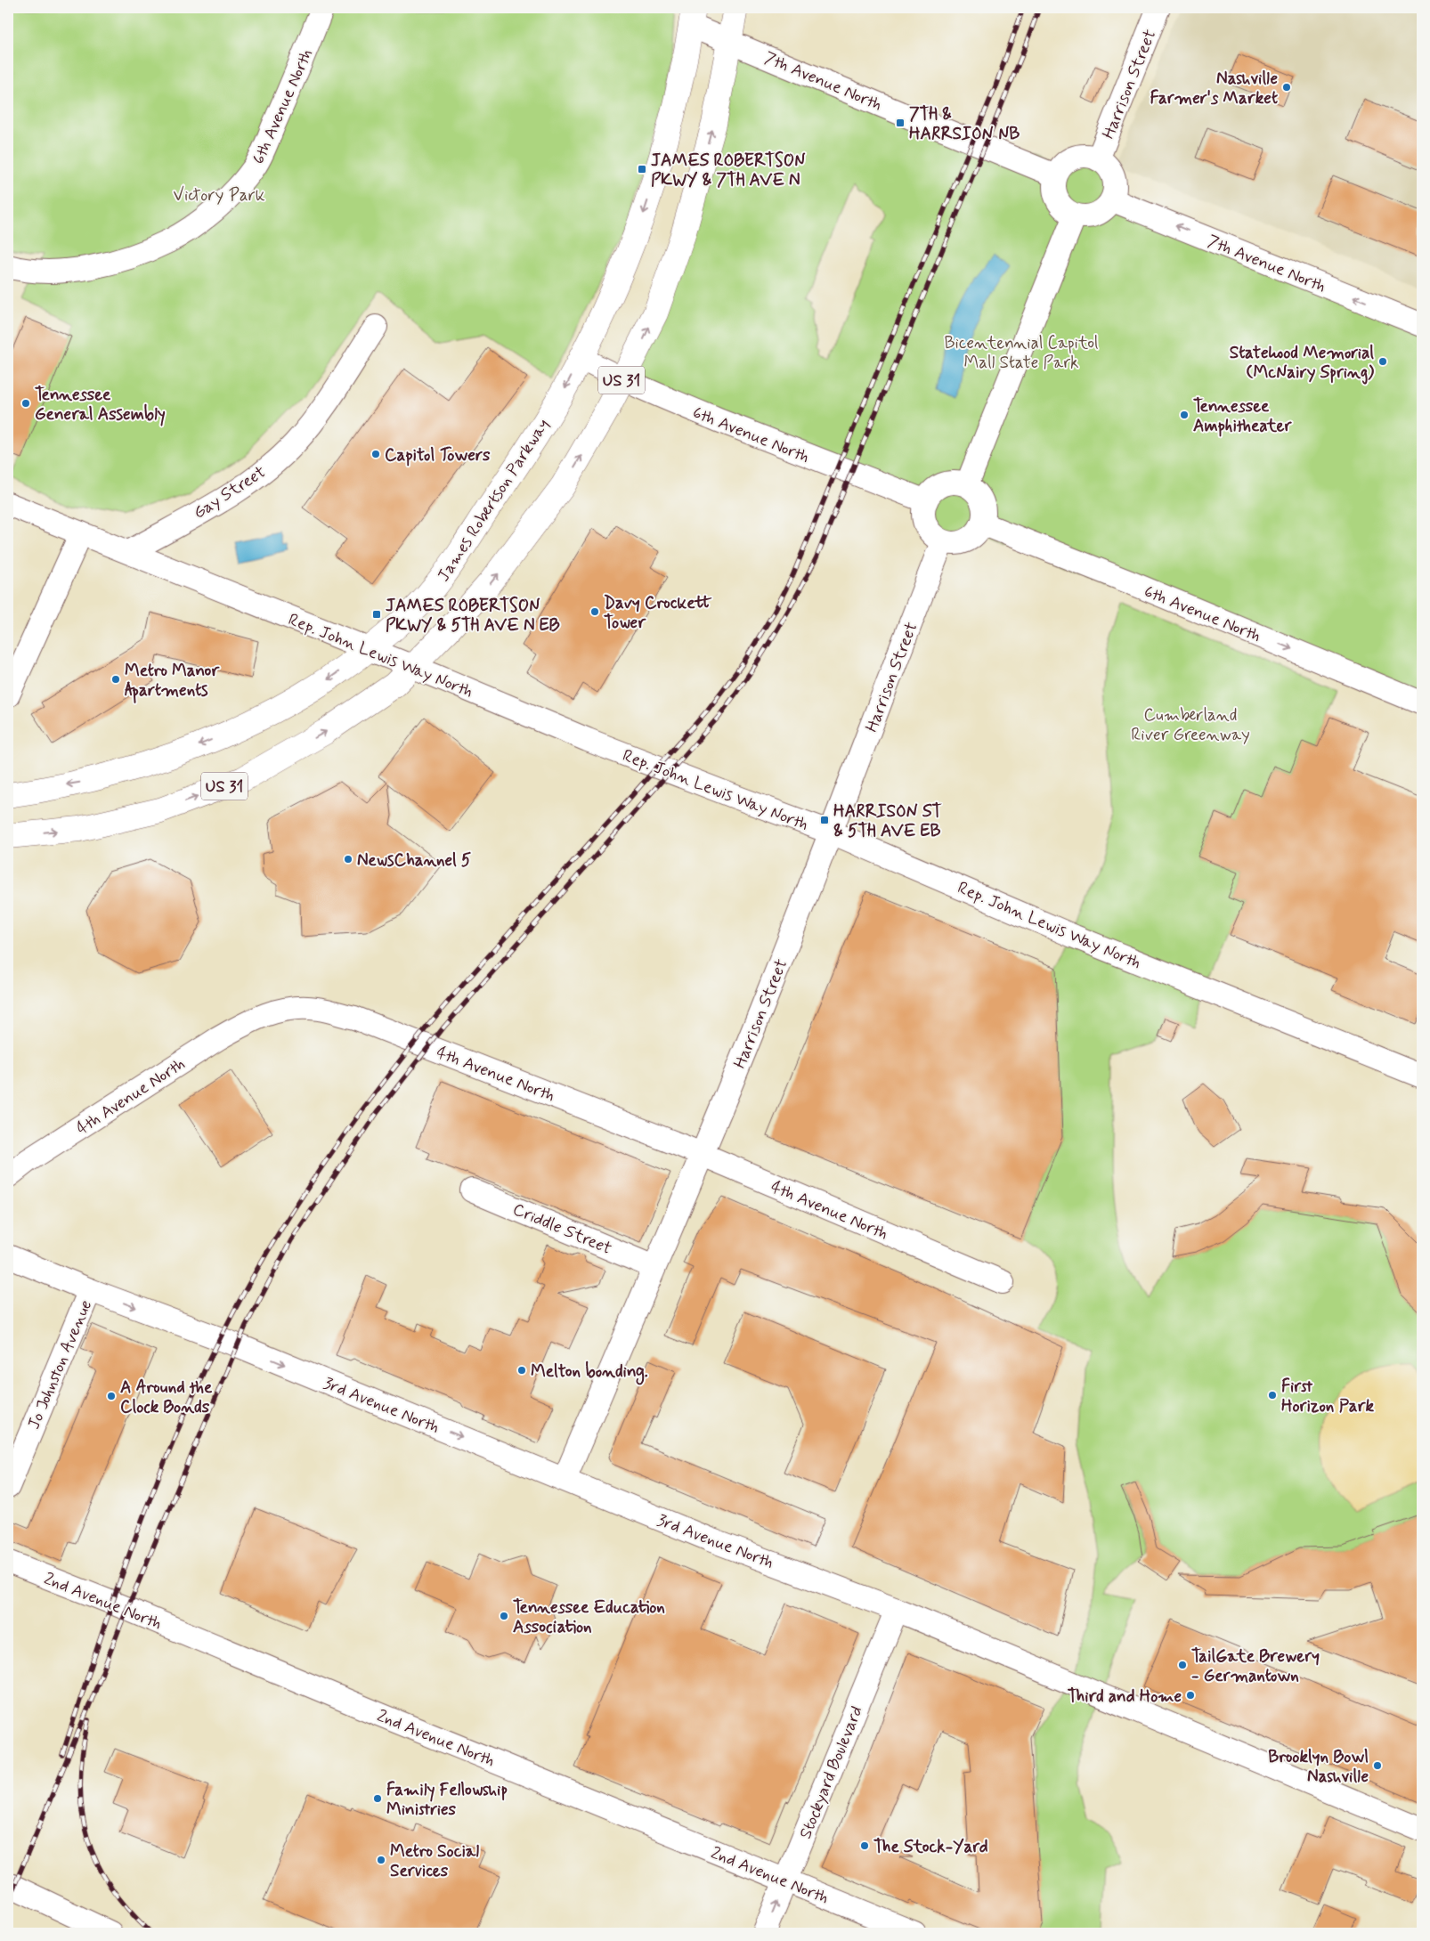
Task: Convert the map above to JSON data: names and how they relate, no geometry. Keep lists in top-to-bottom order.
{
  "streets": {
    "main road": ["US 31", "James Robertson Parkway"],
    "street": [
      "7th Avenue North",
      "Harrison Street",
      "6th Avenue North",
      "Gay Street",
      "Rep. John Lewis Way North",
      "4th Avenue North",
      "Criddle Street",
      "Jo Johnston Avenue",
      "3rd Avenue North",
      "2nd Avenue North",
      "Stockyard Boulevard"
    ]
  },
  "crossings": [
    ["7th Avenue North", "Harrison Street"],
    ["7th Avenue North", "US 31"],
    ["7th Avenue North", "James Robertson Parkway"],
    ["Harrison Street", "6th Avenue North"],
    ["Harrison Street", "Rep. John Lewis Way North"],
    ["Harrison Street", "4th Avenue North"],
    ["Harrison Street", "Criddle Street"],
    ["Harrison Street", "3rd Avenue North"],
    ["6th Avenue North", "US 31"],
    ["6th Avenue North", "James Robertson Parkway"],
    ["US 31", "Rep. John Lewis Way North"],
    ["Gay Street", "Rep. John Lewis Way North"],
    ["James Robertson Parkway", "Rep. John Lewis Way North"],
    ["Jo Johnston Avenue", "3rd Avenue North"],
    ["3rd Avenue North", "Stockyard Boulevard"],
    ["2nd Avenue North", "Stockyard Boulevard"]
  ],
  "one_way": ["7th Avenue North", "6th Avenue North"],
  "parks": ["Victory Park", "Bicentennial Capitol Mall State Park", "Cumberland River Greenway"],
  "places": {
    "other": [
      "Nashville Farmer's Market",
      "Statehood Memorial (McNairy Spring)",
      "Tennessee General Assembly",
      "Tennessee Amphitheater",
      "Capitol Towers",
      "Davy Crockett Tower",
      "Metro Manor Apartments",
      "NewsChannel 5",
      "Melton bonding.",
      "First Horizon Park",
      "A Around the Clock Bonds",
      "Tennessee Education Association",
      "TailGate Brewery - Germantown",
      "Third and Home",
      "Brooklyn Bowl Nashville",
      "Family Fellowship Ministries",
      "The Stock-Yard",
      "Metro Social Services"
    ],
    "transit": [
      "7TH & HARRSION NB",
      "JAMES ROBERTSON PKWY & 7TH AVE N",
      "JAMES ROBERTSON PKWY & 5TH AVE N EB",
      "HARRISON ST & 5TH AVE EB"
    ]
  }
}
